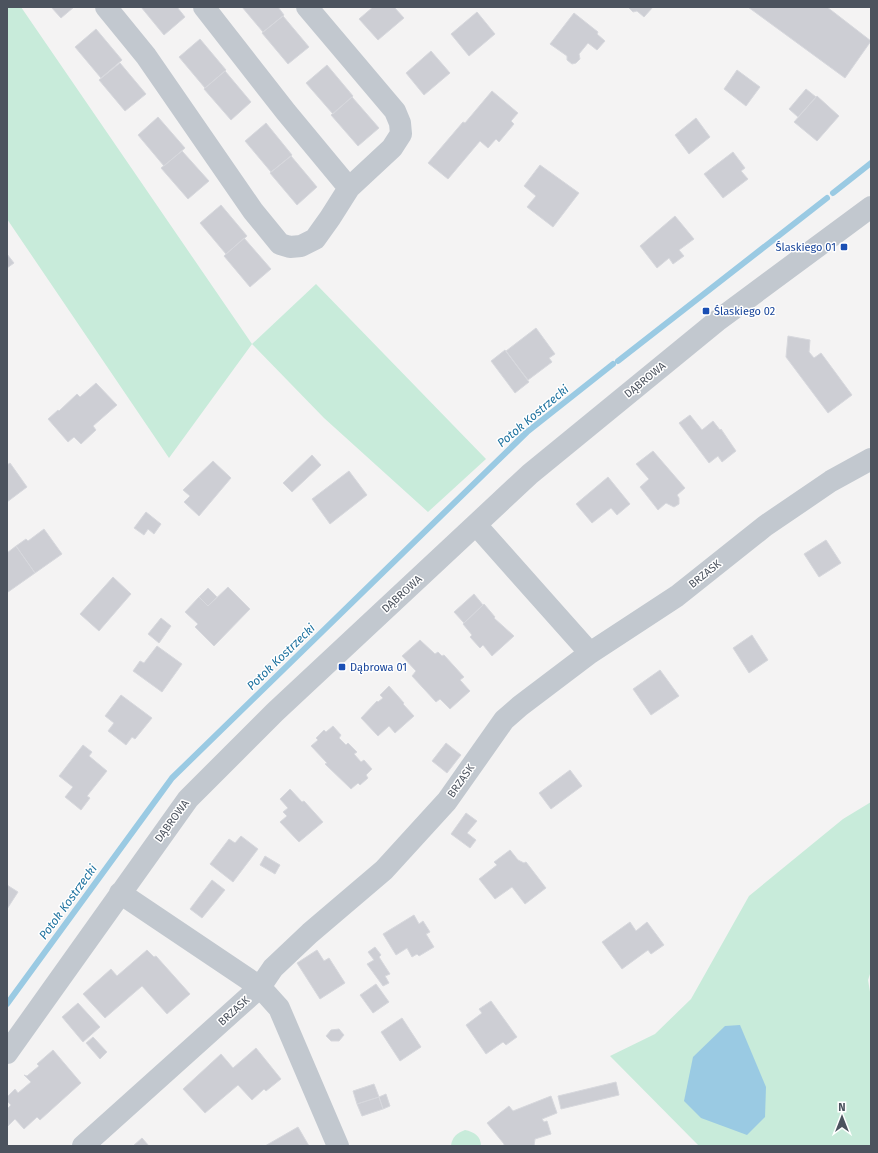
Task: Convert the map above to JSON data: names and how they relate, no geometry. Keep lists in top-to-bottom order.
{
  "streets": {
    "street": ["DĄBROWA", "BRZASK"]
  },
  "water": ["Potok Kostrzecki"],
  "places": {
    "transit": ["Ślaskiego 01", "Ślaskiego 02", "Dąbrowa 01"]
  },
  "north": "top"
}
